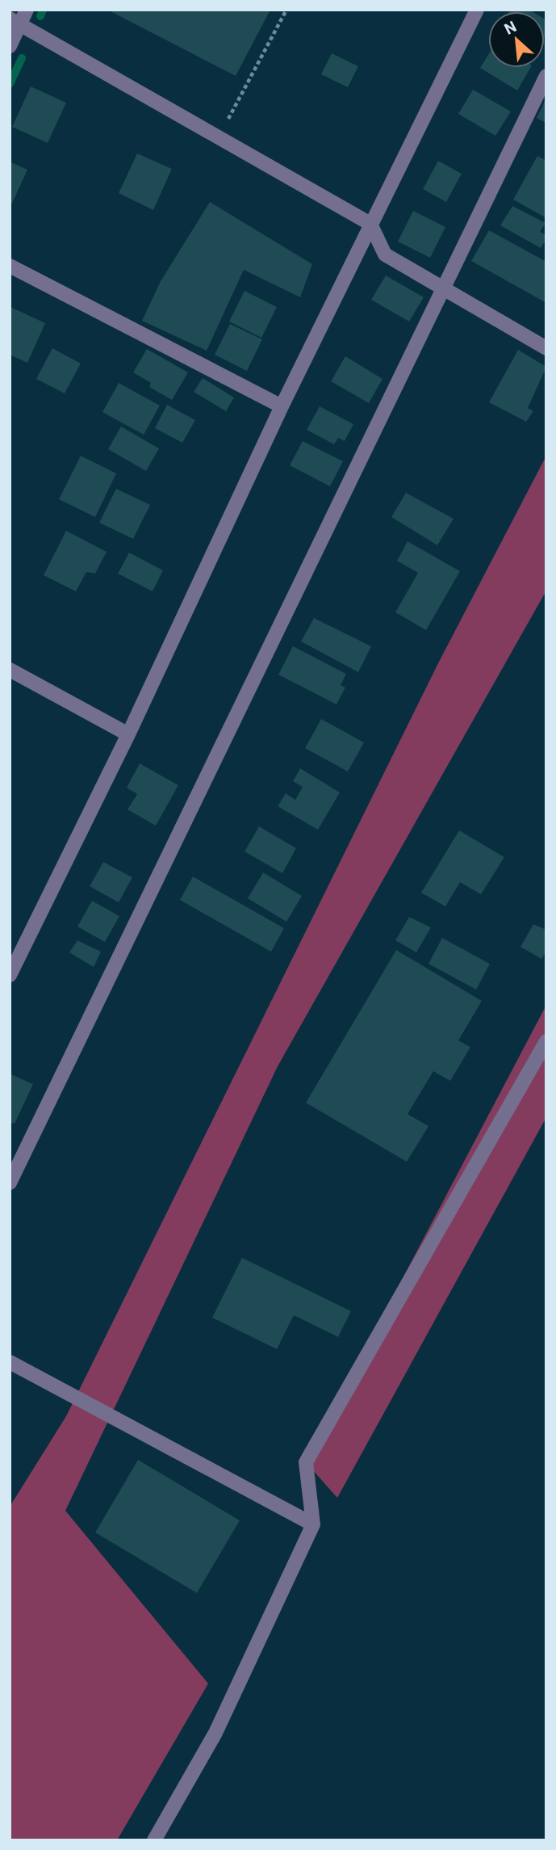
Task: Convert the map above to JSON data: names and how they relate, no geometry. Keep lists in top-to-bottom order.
{
  "north": "top left"
}
